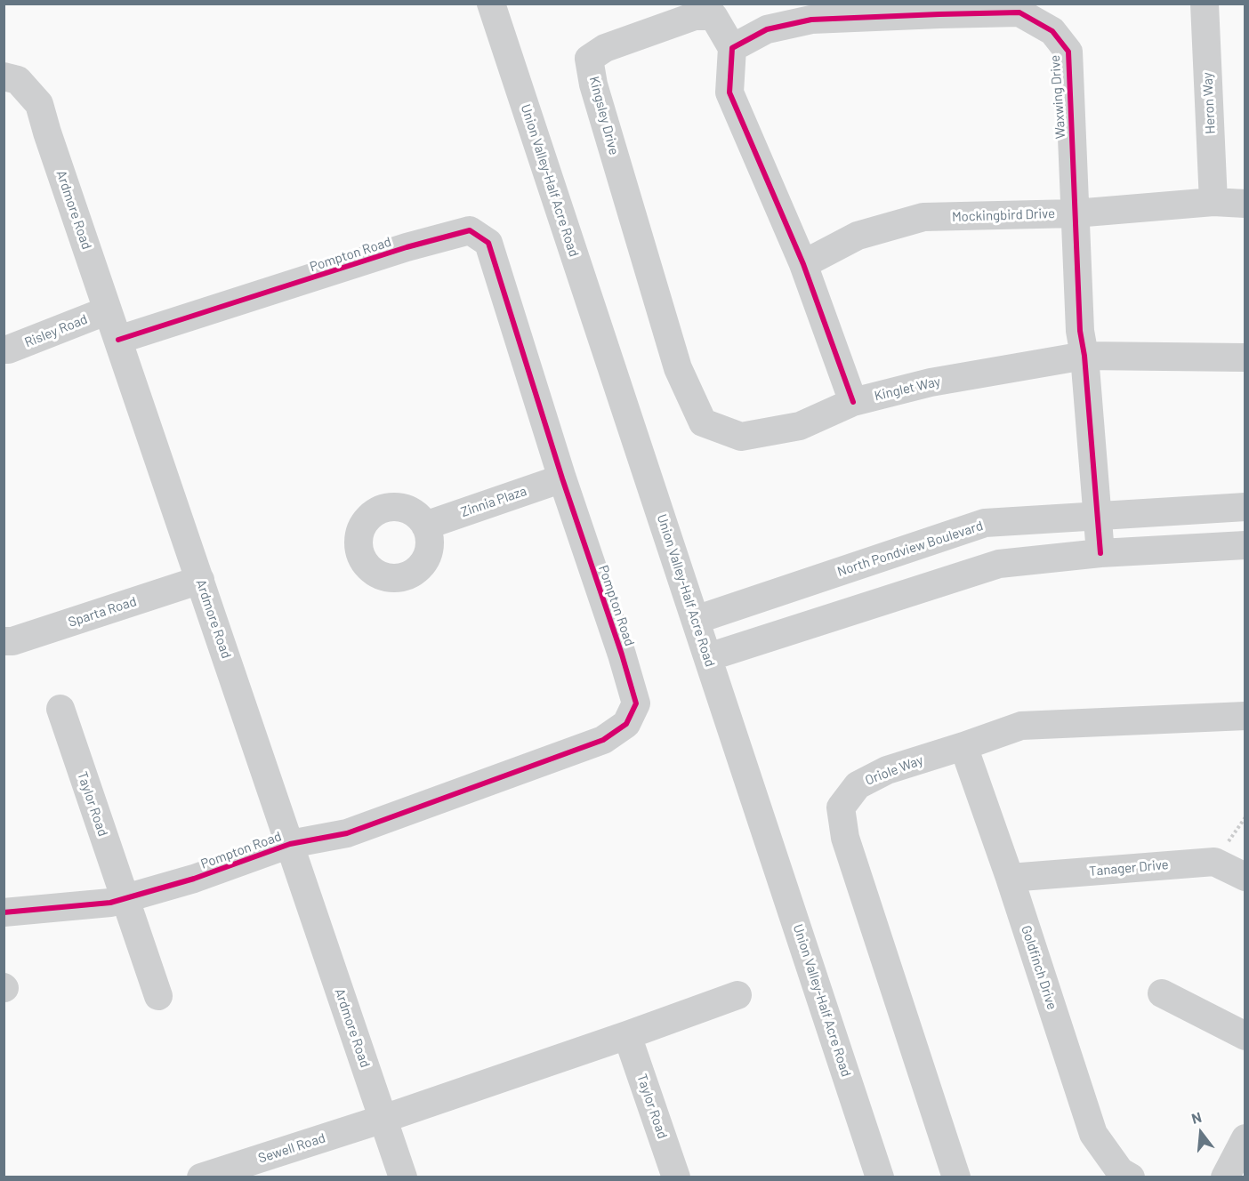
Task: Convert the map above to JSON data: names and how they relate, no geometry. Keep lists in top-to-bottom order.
{
  "streets": {
    "street": [
      "Waxwing Drive",
      "Heron Way",
      "Kingsley Drive",
      "Union Valley-Half Acre Road",
      "Ardmore Road",
      "Mockingbird Drive",
      "Pompton Road",
      "Risley Road",
      "Kinglet Way",
      "Zinnia Plaza",
      "North Pondview Boulevard",
      "Sparta Road",
      "Oriole Way",
      "Taylor Road",
      "Tanager Drive",
      "Goldfinch Drive",
      "Sewell Road"
    ]
  },
  "crossings": [
    ["Waxwing Drive", "Kingsley Drive"],
    ["Waxwing Drive", "Mockingbird Drive"],
    ["Waxwing Drive", "Kinglet Way"],
    ["Waxwing Drive", "North Pondview Boulevard"],
    ["Heron Way", "Mockingbird Drive"],
    ["Kingsley Drive", "Kinglet Way"],
    ["Union Valley-Half Acre Road", "North Pondview Boulevard"],
    ["Ardmore Road", "Pompton Road"],
    ["Ardmore Road", "Risley Road"],
    ["Ardmore Road", "Sparta Road"],
    ["Ardmore Road", "Sewell Road"],
    ["Pompton Road", "Zinnia Plaza"],
    ["Pompton Road", "Taylor Road"],
    ["Oriole Way", "Goldfinch Drive"],
    ["Taylor Road", "Sewell Road"],
    ["Tanager Drive", "Goldfinch Drive"]
  ],
  "north": "top"
}
